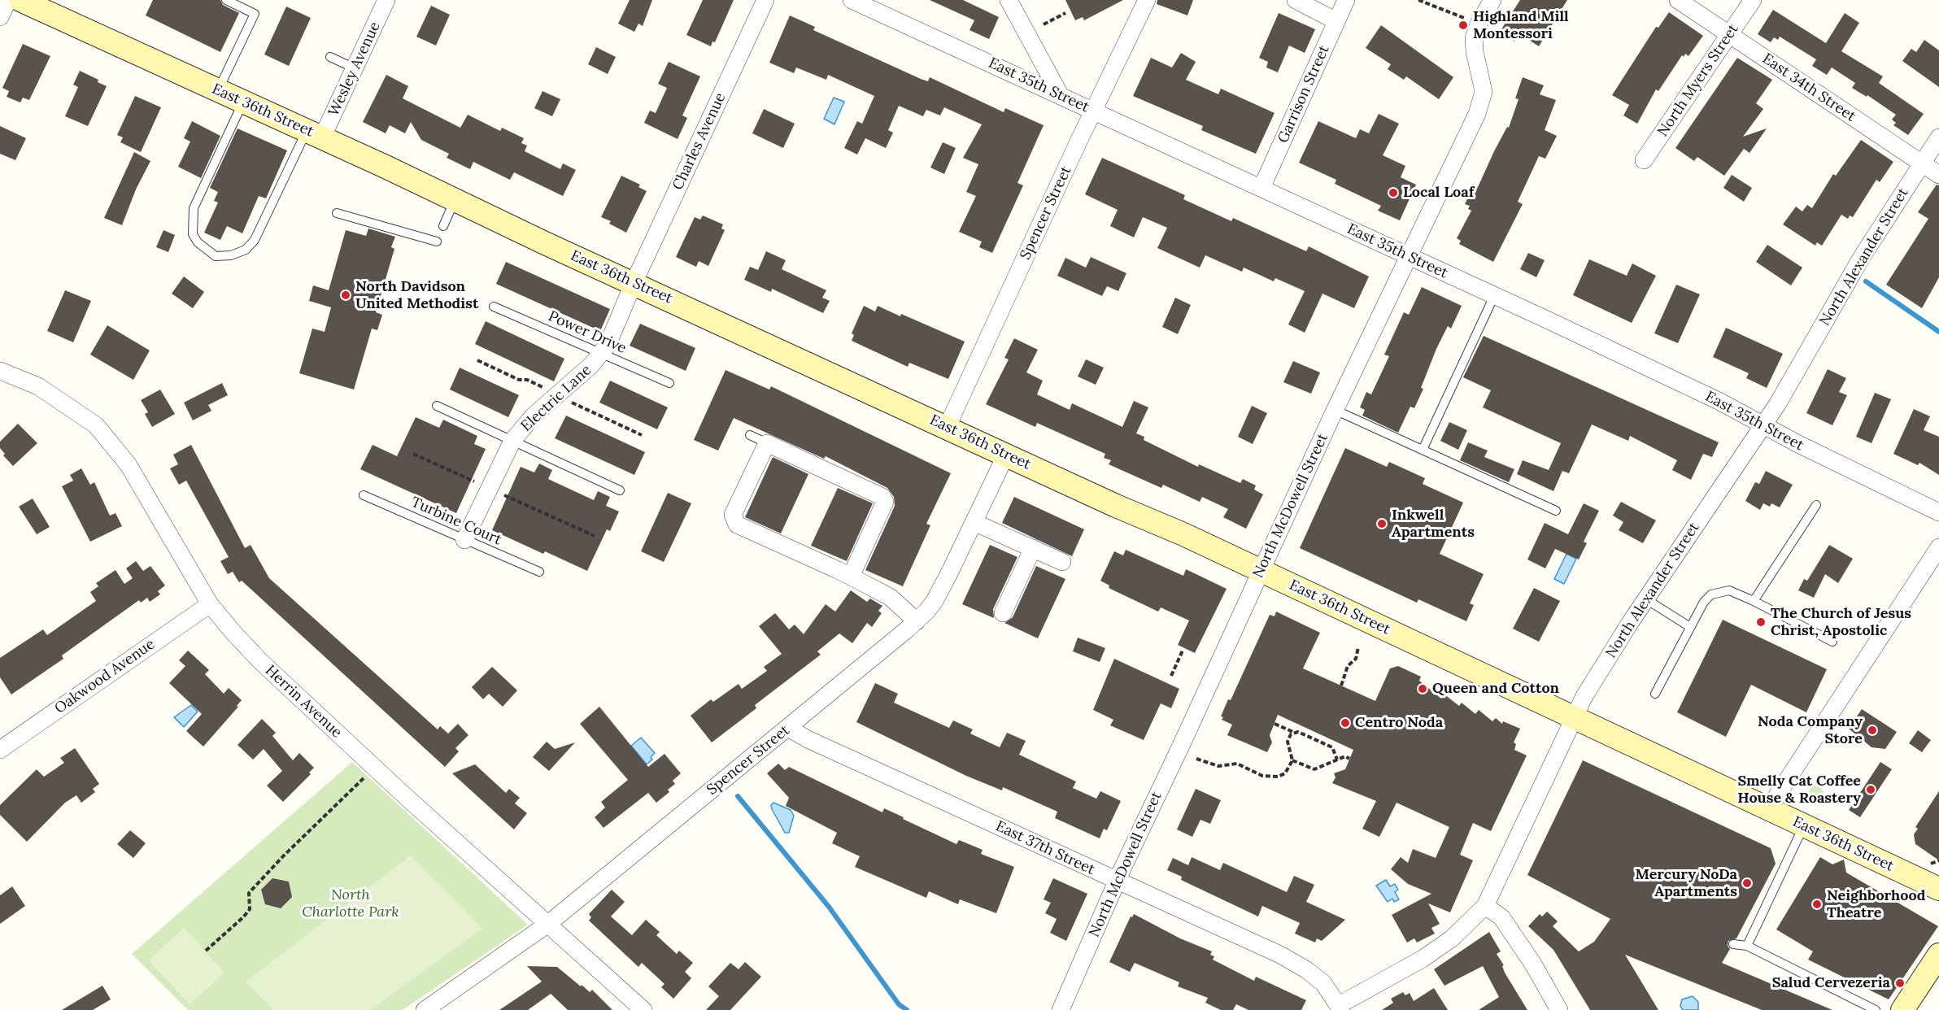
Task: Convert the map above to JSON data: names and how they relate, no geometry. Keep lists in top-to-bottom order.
{
  "streets": {
    "street": [
      "Wesley Avenue",
      "North Myers Street",
      "East 35th Street",
      "East 34th Street",
      "Garrison Street",
      "East 36th Street",
      "Charles Avenue",
      "Spencer Street",
      "North Alexander Street",
      "Electric Lane",
      "North McDowell Street",
      "Oakwood Avenue",
      "Herrin Avenue",
      "East 37th Street"
    ],
    "lane": ["Power Drive", "Turbine Court"]
  },
  "crossings": [
    ["Wesley Avenue", "East 36th Street"],
    ["North Myers Street", "East 34th Street"],
    ["East 35th Street", "Garrison Street"],
    ["East 35th Street", "Spencer Street"],
    ["East 35th Street", "North Alexander Street"],
    ["East 35th Street", "North McDowell Street"],
    ["East 34th Street", "North Alexander Street"],
    ["East 36th Street", "Charles Avenue"],
    ["East 36th Street", "Spencer Street"],
    ["East 36th Street", "North Alexander Street"],
    ["East 36th Street", "Electric Lane"],
    ["East 36th Street", "North McDowell Street"],
    ["Charles Avenue", "Electric Lane"],
    ["Spencer Street", "Herrin Avenue"],
    ["Spencer Street", "East 37th Street"],
    ["North Alexander Street", "East 37th Street"],
    ["Power Drive", "Electric Lane"],
    ["Electric Lane", "Turbine Court"],
    ["North McDowell Street", "East 37th Street"],
    ["Oakwood Avenue", "Herrin Avenue"]
  ],
  "parks": ["North Charlotte Park"],
  "places": [
    "Highland Mill Montessori",
    "Local Loaf",
    "North Davidson United Methodist",
    "Inkwell Apartments",
    "The Church of Jesus Christ, Apostolic",
    "Queen and Cotton",
    "Centro Noda",
    "Noda Company Store",
    "Smelly Cat Coffee House & Roastery",
    "Mercury NoDa Apartments",
    "Neighborhood Theatre",
    "Salud Cervezeria"
  ]
}
